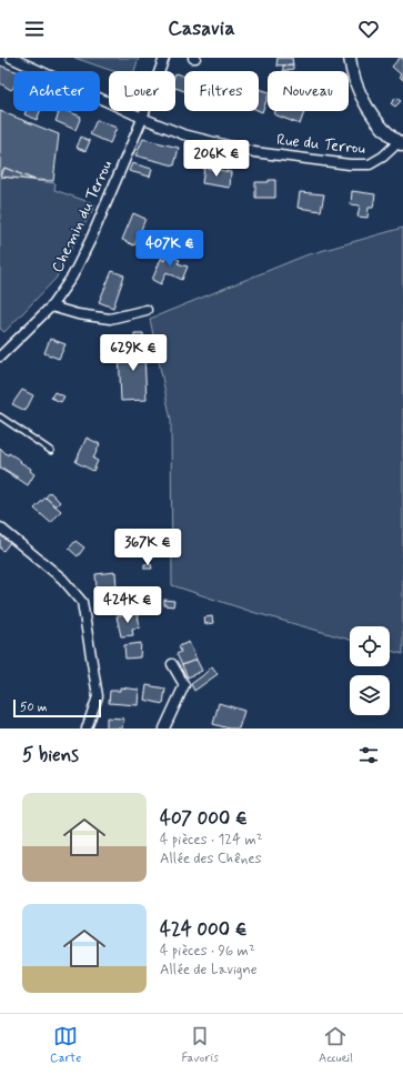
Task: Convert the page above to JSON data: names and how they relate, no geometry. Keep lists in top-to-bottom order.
{
  "streets": {
    "street": ["Rue du Terrou", "Chemin du Terrou"]
  },
  "crossings": [
    ["Rue du Terrou", "Chemin du Terrou"]
  ],
  "scale_bar": "50 m",
  "page": {
    "header": "Casavia",
    "chip": [
      "Acheter",
      "Louer",
      "Filtres",
      "Nouveau"
    ],
    "price": [
      "206K €",
      "407K €",
      "629K €",
      "367K €",
      "424K €"
    ],
    "scale": "50 m",
    "heading": "5 biens",
    "list": [
      {
        "name": "407 000 €",
        "note": "4 pièces · 124 m² · Allée des Chênes"
      },
      {
        "name": "424 000 €",
        "note": "4 pièces · 96 m² · Allée de Lavigne"
      }
    ],
    "tabs": ["Carte", "Favoris", "Accueil"]
  }
}
